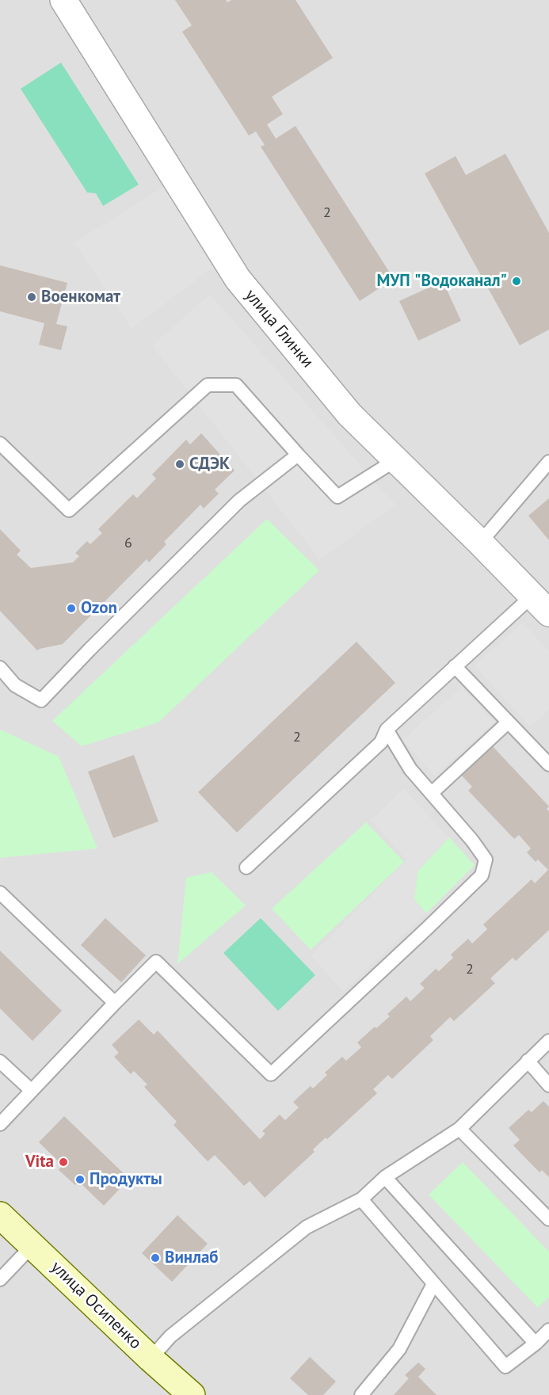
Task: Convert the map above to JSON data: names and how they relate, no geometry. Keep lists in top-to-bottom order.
{
  "streets": {
    "street": ["улица Глинки", "улица Осипенко"]
  },
  "places": [
    "МУП \"Водоканал\"",
    "Военкомат",
    "СДЭК",
    "Ozon",
    "Vita",
    "Продукты",
    "Винлаб"
  ],
  "house_numbers": [
    "2",
    "6",
    "2",
    "2"
  ]
}
